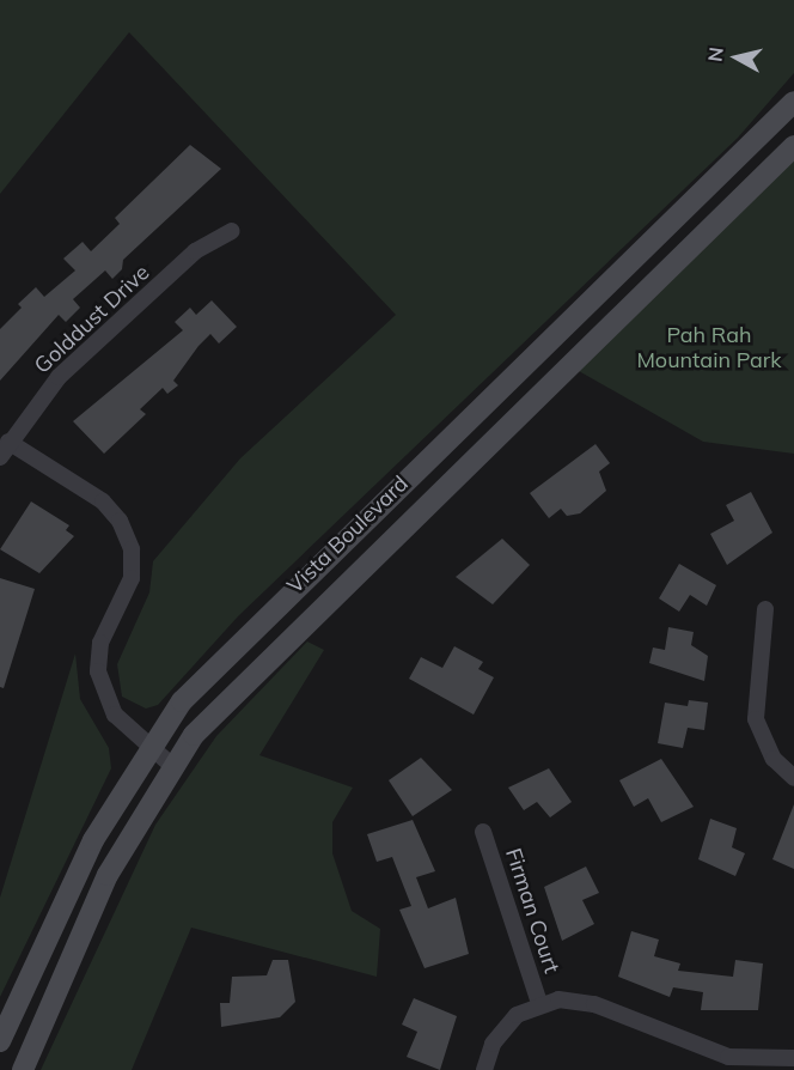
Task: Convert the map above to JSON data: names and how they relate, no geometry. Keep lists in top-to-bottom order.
{
  "streets": {
    "main road": ["Vista Boulevard"],
    "street": ["Golddust Drive", "Firman Court"]
  },
  "parks": ["Pah Rah Mountain Park"],
  "north": "left"
}
